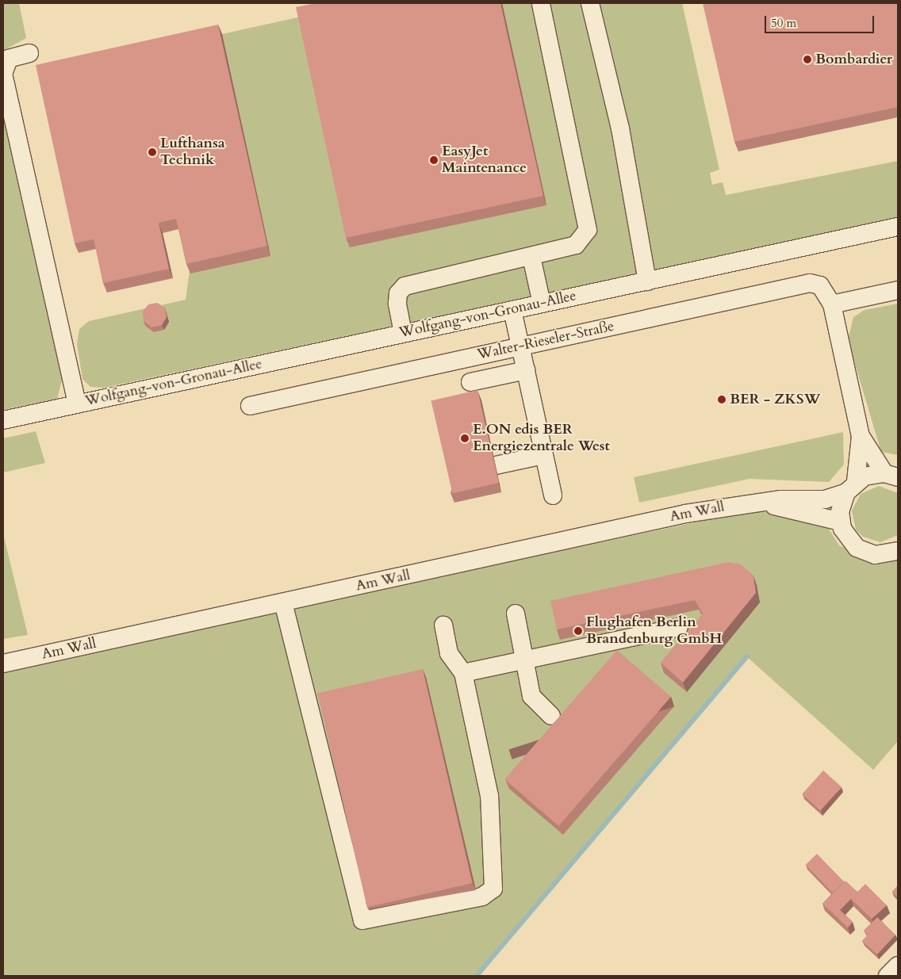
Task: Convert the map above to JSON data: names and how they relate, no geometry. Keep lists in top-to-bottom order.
{
  "streets": {
    "street": ["Wolfgang-von-Gronau-Allee", "Walter-Rieseler-Straße", "Am Wall"]
  },
  "crossings": [
    ["Walter-Rieseler-Straße", "Am Wall"]
  ],
  "places": [
    "Bombardier",
    "Lufthansa Technik",
    "EasyJet Maintenance",
    "BER - ZKSW",
    "E.ON edis BER Energiezentrale West",
    "Flughafen Berlin Brandenburg GmbH"
  ],
  "scale_bar": "50 m"
}
